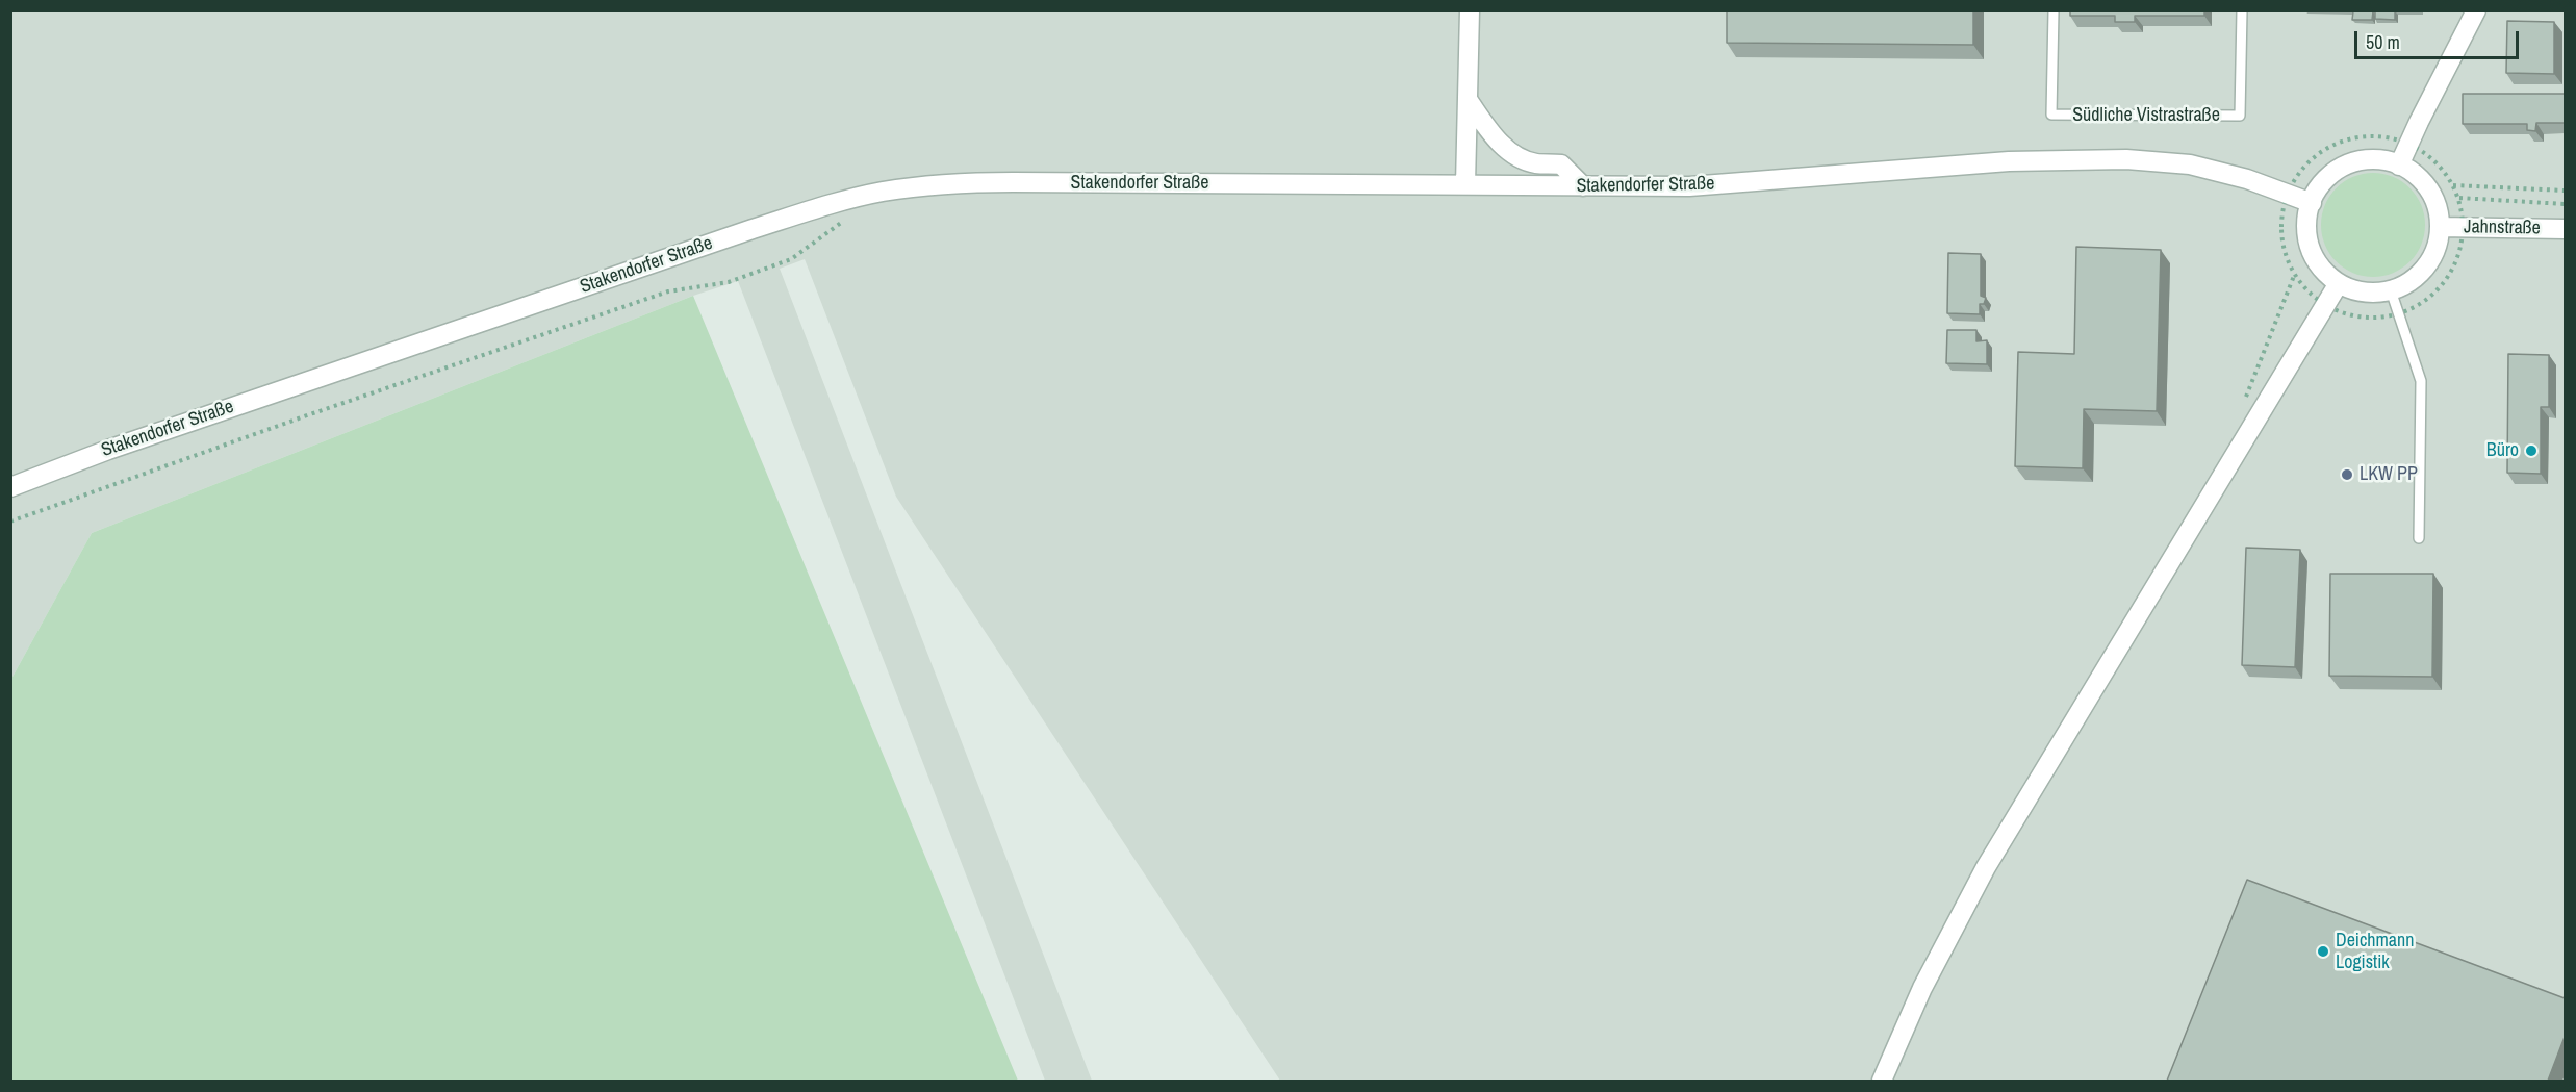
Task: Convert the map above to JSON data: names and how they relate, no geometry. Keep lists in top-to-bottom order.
{
  "streets": {
    "street": ["Stakendorfer Straße", "Jahnstraße"],
    "lane": ["Südliche Vistrastraße"]
  },
  "crossings": [
    ["Stakendorfer Straße", "Jahnstraße"]
  ],
  "places": ["Büro", "LKW PP", "Deichmann Logistik"],
  "scale_bar": "50 m"
}
